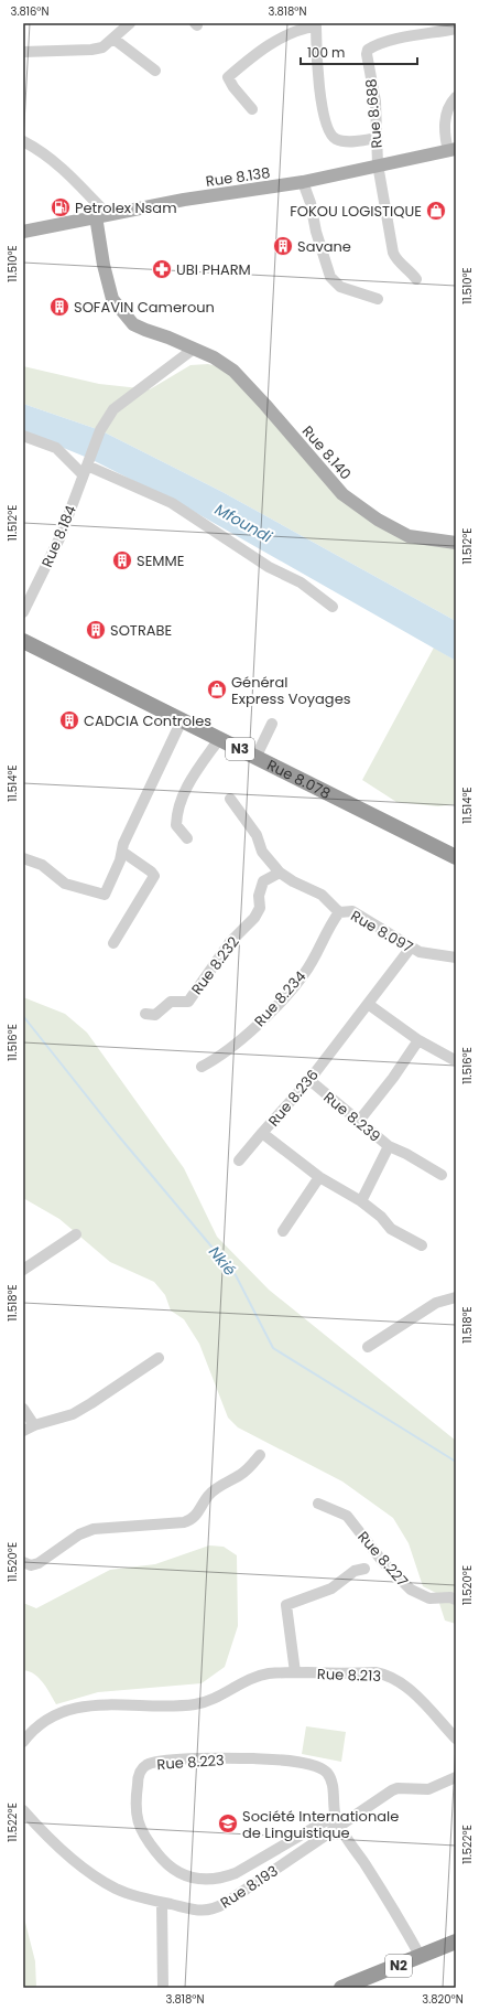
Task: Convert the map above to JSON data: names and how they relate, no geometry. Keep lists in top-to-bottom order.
{
  "streets": {
    "highway": ["N3", "Rue 8.078", "N2"],
    "main road": ["Rue 8.138", "Rue 8.140"],
    "street": [
      "Rue 8.688",
      "Rue 8.184",
      "Rue 8.097",
      "Rue 8.232",
      "Rue 8.234",
      "Rue 8.236",
      "Rue 8.239",
      "Rue 8.227",
      "Rue 8.213",
      "Rue 8.223",
      "Rue 8.193"
    ]
  },
  "crossings": [
    ["Rue 8.688", "Rue 8.138"],
    ["Rue 8.138", "Rue 8.140"],
    ["Rue 8.140", "Rue 8.184"],
    ["Rue 8.097", "Rue 8.232"],
    ["Rue 8.097", "Rue 8.234"],
    ["Rue 8.097", "Rue 8.236"],
    ["Rue 8.236", "Rue 8.239"],
    ["Rue 8.223", "Rue 8.193"],
    ["Rue 8.223", "N2"]
  ],
  "water": ["Mfoundi", "Nkié"],
  "places": {
    "fuel station": ["Petrolex Nsam"],
    "shop": ["FOKOU LOGISTIQUE", "Général Express Voyages"],
    "building": [
      "Savane",
      "SOFAVIN Cameroun",
      "SEMME",
      "SOTRABE",
      "CADCIA Controles"
    ],
    "pharmacy": ["UBI PHARM"],
    "school or university": ["Société Internationale de Linguistique"]
  },
  "scale_bar": "100 m",
  "coordinates": [
    "3.816°N",
    "3.818°N",
    "11.510°E",
    "11.512°E",
    "11.514°E",
    "11.516°E",
    "11.518°E",
    "11.520°E",
    "11.522°E",
    "3.820°N"
  ]
}
